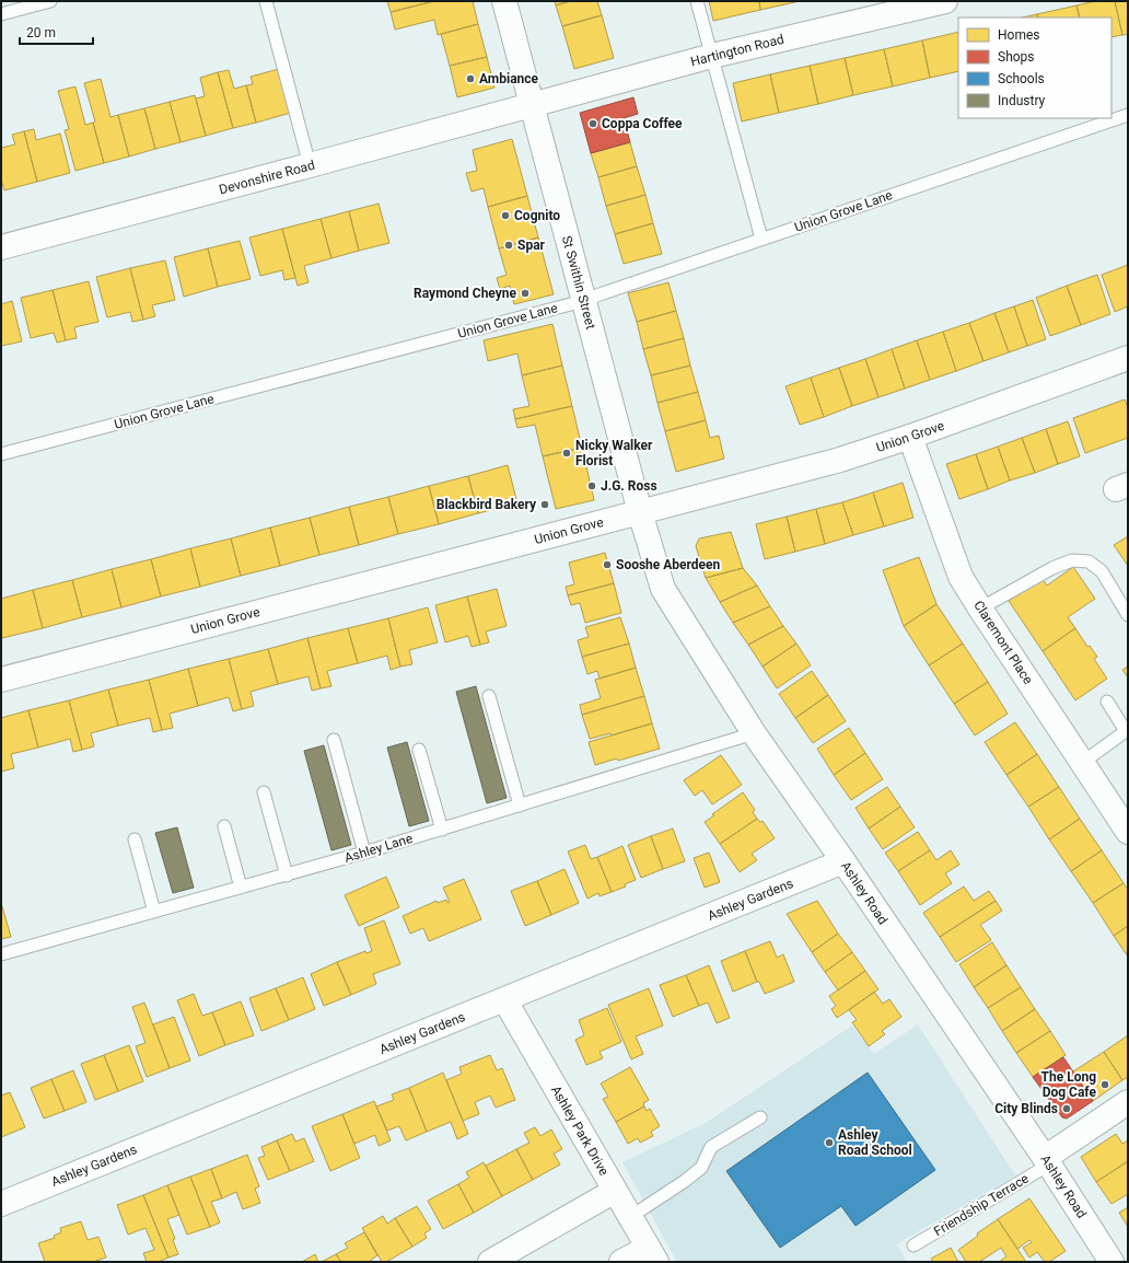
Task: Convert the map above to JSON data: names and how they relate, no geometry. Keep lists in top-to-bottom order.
{
  "streets": {
    "street": [
      "Hartington Road",
      "Devonshire Road",
      "St Swithin Street",
      "Union Grove",
      "Claremont Place",
      "Ashley Road",
      "Ashley Gardens",
      "Ashley Park Drive"
    ],
    "lane": ["Union Grove Lane", "Ashley Lane", "Friendship Terrace"]
  },
  "crossings": [
    ["Hartington Road", "Devonshire Road"],
    ["Hartington Road", "St Swithin Street"],
    ["Devonshire Road", "St Swithin Street"],
    ["Union Grove Lane", "St Swithin Street"],
    ["St Swithin Street", "Union Grove"],
    ["St Swithin Street", "Ashley Road"],
    ["Union Grove", "Claremont Place"],
    ["Union Grove", "Ashley Road"],
    ["Ashley Lane", "Ashley Road"],
    ["Ashley Road", "Ashley Gardens"],
    ["Ashley Road", "Friendship Terrace"],
    ["Ashley Gardens", "Ashley Park Drive"]
  ],
  "places": [
    "Ambiance",
    "Coppa Coffee",
    "Cognito",
    "Spar",
    "Raymond Cheyne",
    "Nicky Walker Florist",
    "J.G. Ross",
    "Blackbird Bakery",
    "Sooshe Aberdeen",
    "The Long Dog Cafe",
    "City Blinds",
    "Ashley Road School"
  ],
  "legend": [
    "Homes",
    "Shops",
    "Schools",
    "Industry"
  ],
  "scale_bar": "20 m"
}
